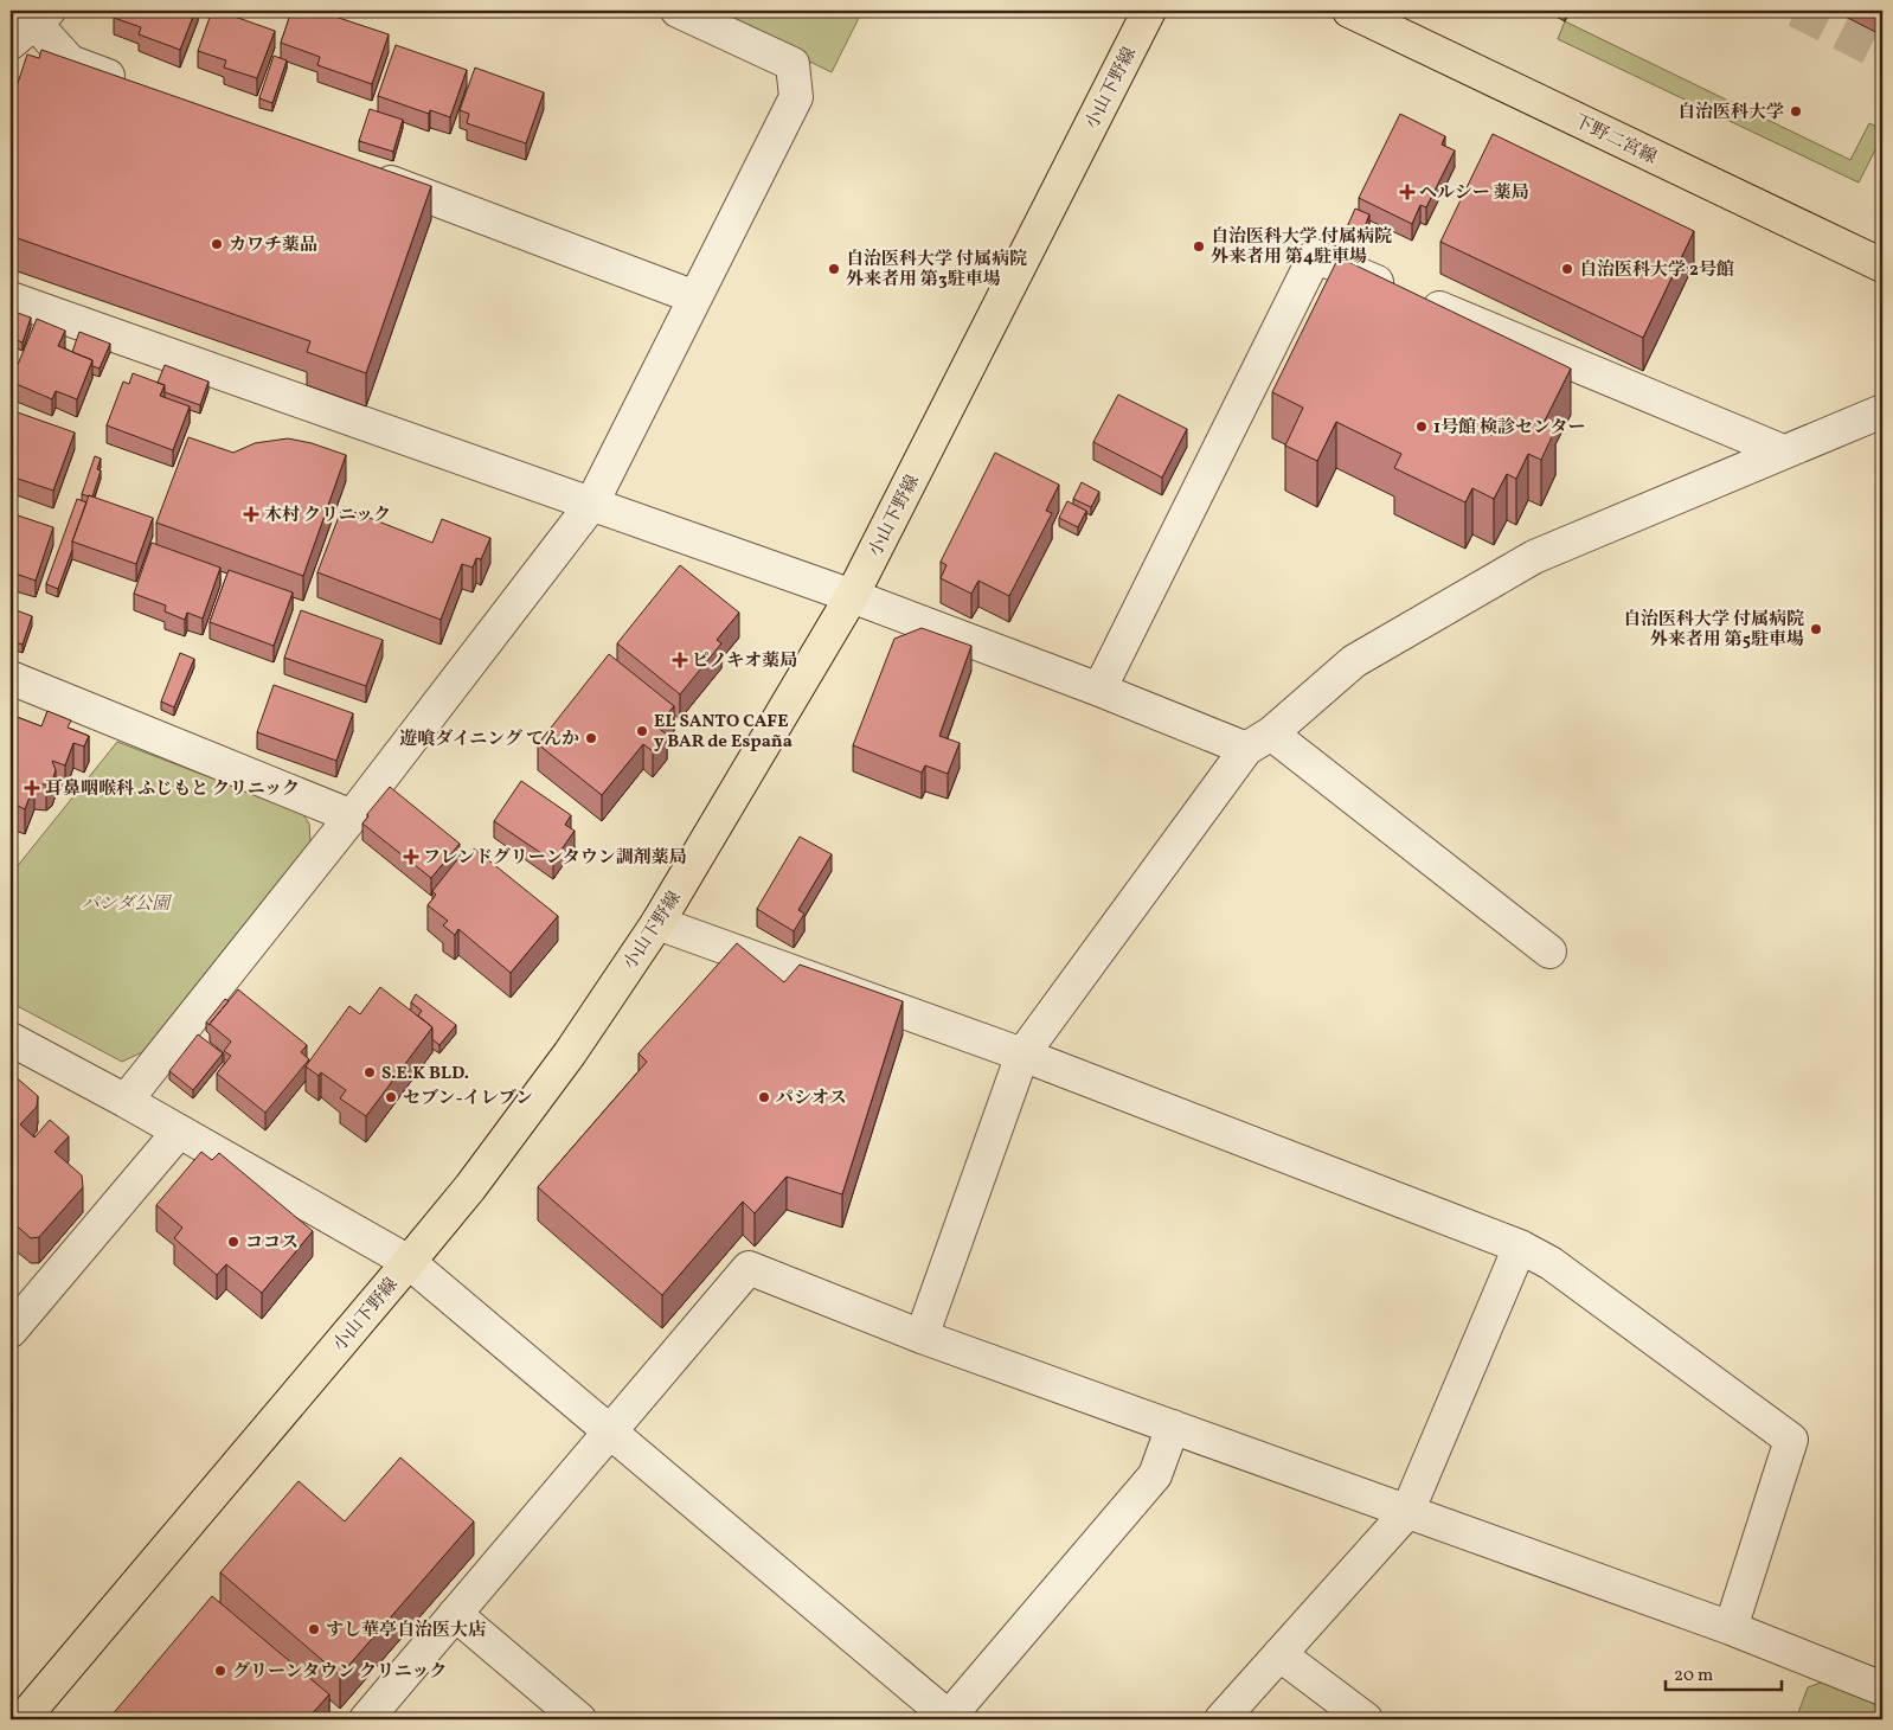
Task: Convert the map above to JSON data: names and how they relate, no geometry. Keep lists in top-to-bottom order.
{
  "streets": {
    "main road": ["小山下野線", "下野二宮線"]
  },
  "parks": ["パンダ公園"],
  "places": {
    "other": [
      "自治医科大学",
      "カワチ薬品",
      "自治医科大学 付属病院 外来者用 第4駐車場",
      "自治医科大学 付属病院 外来者用 第3駐車場",
      "自治医科大学 2号館",
      "1号館 検診センター",
      "自治医科大学 付属病院 外来者用 第5駐車場",
      "EL SANTO CAFE y BAR de España",
      "遊喰ダイニング てんか",
      "S.E.K BLD.",
      "セブン-イレブン",
      "パシオス",
      "ココス",
      "すし華亭自治医大店",
      "グリーンタウン クリニック"
    ],
    "health": [
      "ヘルシー 薬局",
      "木村 クリニック",
      "ピノキオ薬局",
      "耳鼻咽喉科 ふじもと クリニック",
      "フレンドグリーンタウン調剤薬局"
    ]
  },
  "scale_bar": "20 m"
}
